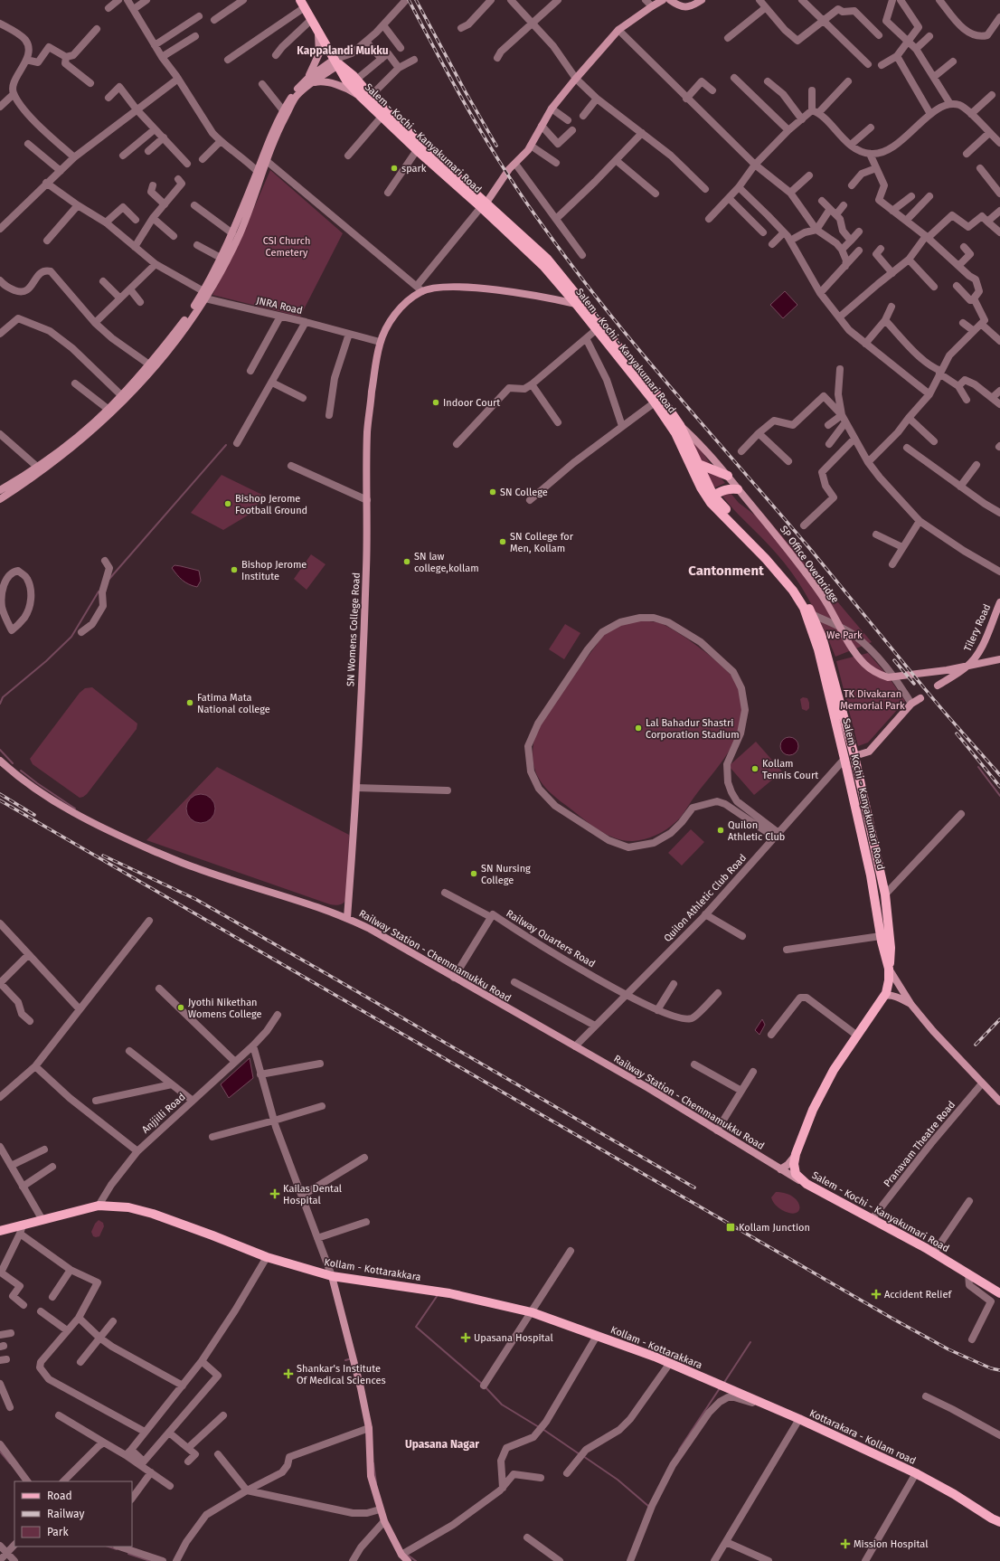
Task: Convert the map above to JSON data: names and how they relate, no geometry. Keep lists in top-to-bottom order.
{
  "streets": {
    "main road": [
      "Salem - Kochi - Kanyakumari Road",
      "SP Office Overbridge",
      "Tilery Road",
      "SN Womens College Road",
      "Railway Station - Chemmamukku Road",
      "Kollam - Kottarakkara",
      "Kottarakara - Kollam road"
    ],
    "street": [
      "JNRA Road",
      "Quilon Athletic Club Road",
      "Railway Quarters Road",
      "Anjjilli Road",
      "Pranavam Theatre Road"
    ]
  },
  "crossings": [
    ["Salem - Kochi - Kanyakumari Road", "Quilon Athletic Club Road"],
    ["Salem - Kochi - Kanyakumari Road", "Railway Station - Chemmamukku Road"],
    ["Salem - Kochi - Kanyakumari Road", "Pranavam Theatre Road"],
    ["JNRA Road", "SN Womens College Road"],
    ["SN Womens College Road", "Railway Station - Chemmamukku Road"],
    ["Quilon Athletic Club Road", "Railway Quarters Road"],
    ["Quilon Athletic Club Road", "Railway Station - Chemmamukku Road"],
    ["Railway Quarters Road", "Railway Station - Chemmamukku Road"],
    ["Anjjilli Road", "Kollam - Kottarakkara"],
    ["Kollam - Kottarakkara", "Kottarakara - Kollam road"]
  ],
  "districts": ["Kappalandi Mukku", "Cantonment", "Upasana Nagar"],
  "parks": ["CSI Church Cemetery", "We Park", "TK Divakaran Memorial Park"],
  "places": {
    "other": [
      "spark",
      "Indoor Court",
      "SN College",
      "Bishop Jerome Football Ground",
      "SN College for Men, Kollam",
      "SN law college,kollam",
      "Bishop Jerome Institute",
      "Fatima Mata National college",
      "Lal Bahadur Shastri Corporation Stadium",
      "Kollam Tennis Court",
      "Quilon Athletic Club",
      "SN Nursing College",
      "Jyothi Nikethan Womens College"
    ],
    "health": [
      "Kailas Dental Hospital",
      "Accident Relief",
      "Upasana Hospital",
      "Shankar's Institute Of Medical Sciences",
      "Mission Hospital"
    ],
    "transit": ["Kollam Junction"]
  },
  "legend": ["Road", "Railway", "Park"]
}
